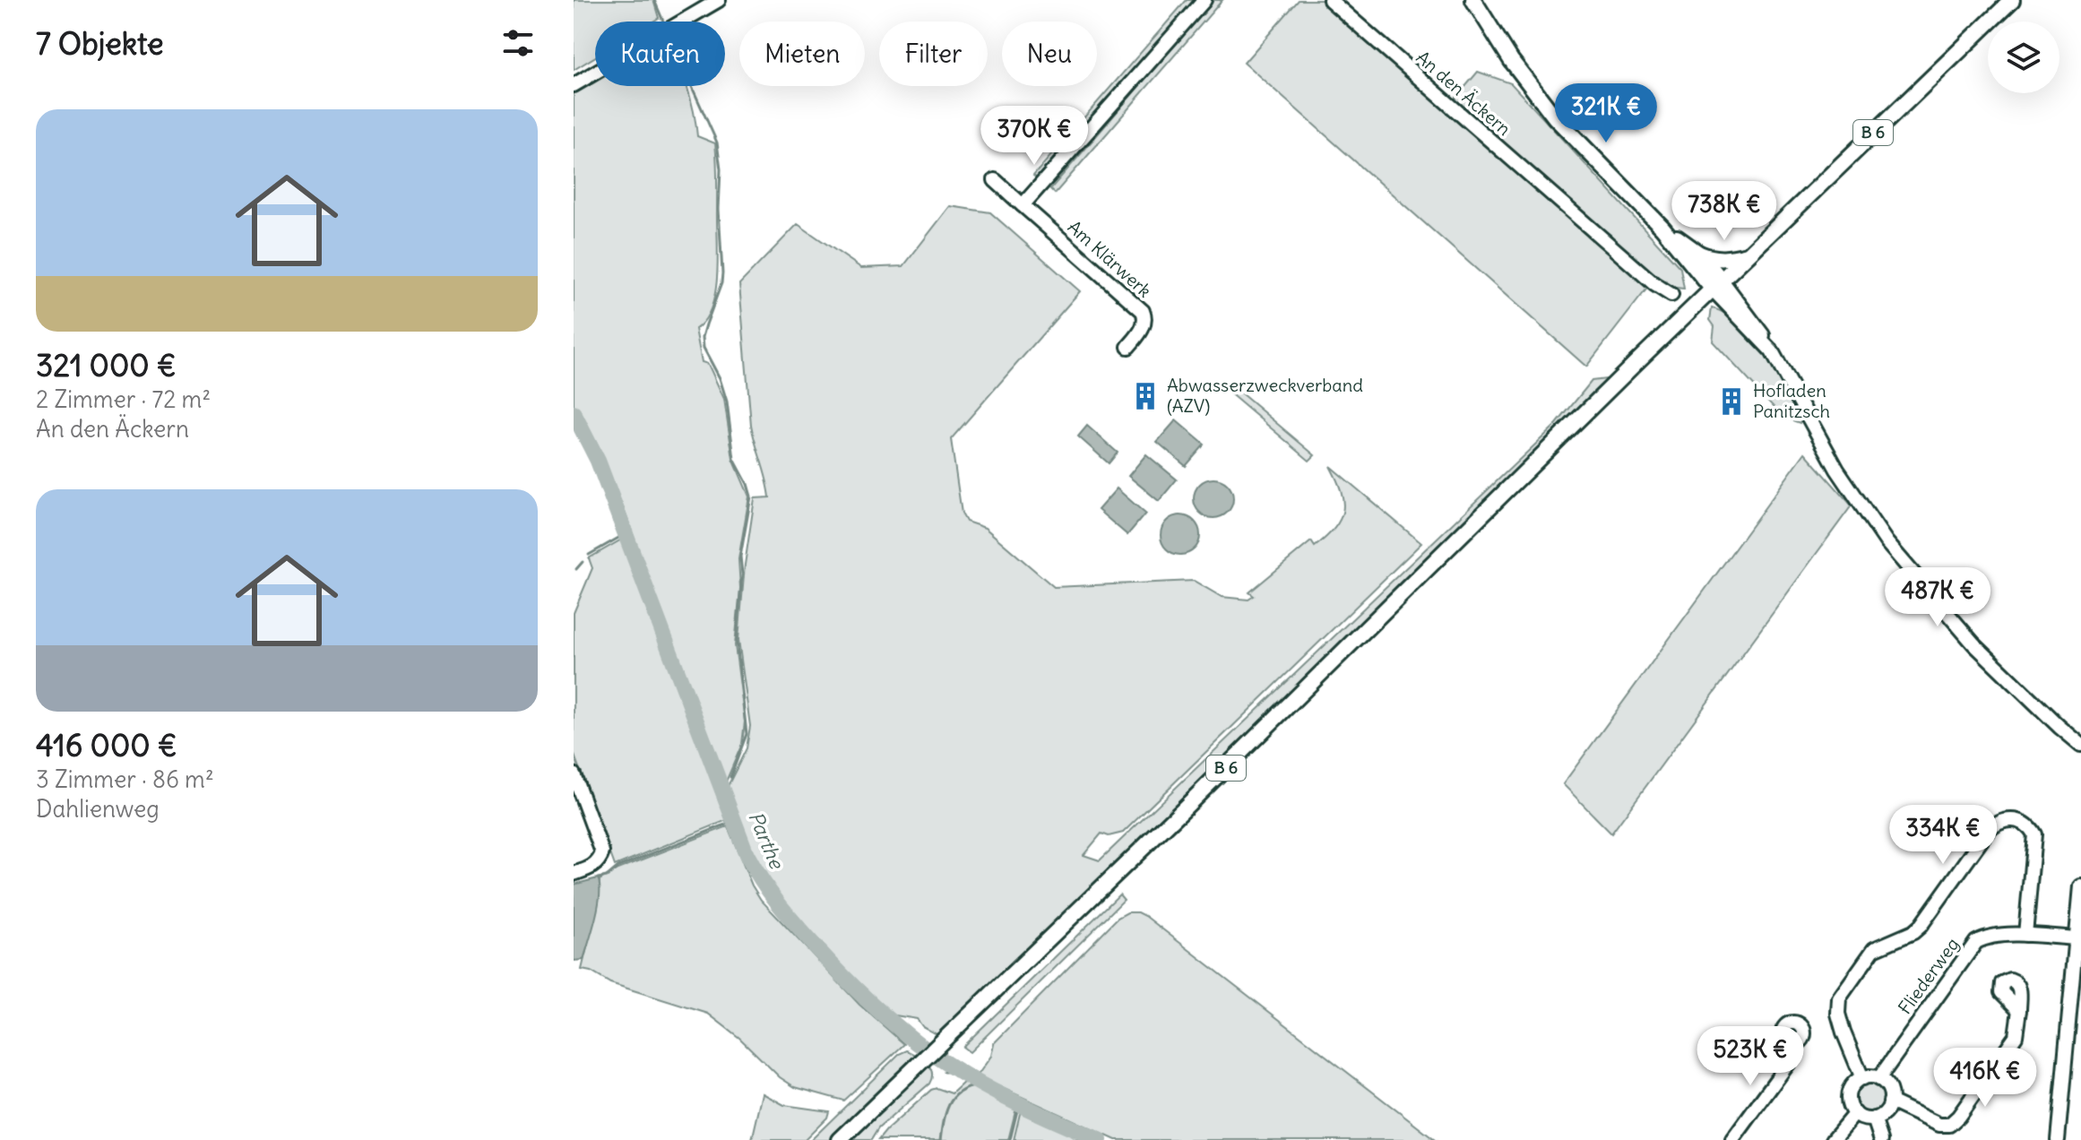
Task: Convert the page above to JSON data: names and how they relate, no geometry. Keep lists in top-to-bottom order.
{
  "streets": {
    "main road": ["B 6"],
    "street": ["An den Äckern", "Am Klärwerk", "Fliederweg"]
  },
  "water": ["Parthe"],
  "places": {
    "building": ["Abwasserzweckverband (AZV)", "Hofladen Panitzsch"]
  },
  "page": {
    "heading": "7 Objekte",
    "chip": [
      "Kaufen",
      "Mieten",
      "Filter",
      "Neu"
    ],
    "price": [
      "321K €",
      "370K €",
      "738K €",
      "487K €",
      "334K €",
      "523K €",
      "416K €"
    ],
    "list": [
      {
        "name": "321 000 €",
        "note": "2 Zimmer · 72 m² · An den Äckern"
      },
      {
        "name": "416 000 €",
        "note": "3 Zimmer · 86 m² · Dahlienweg"
      }
    ]
  }
}
